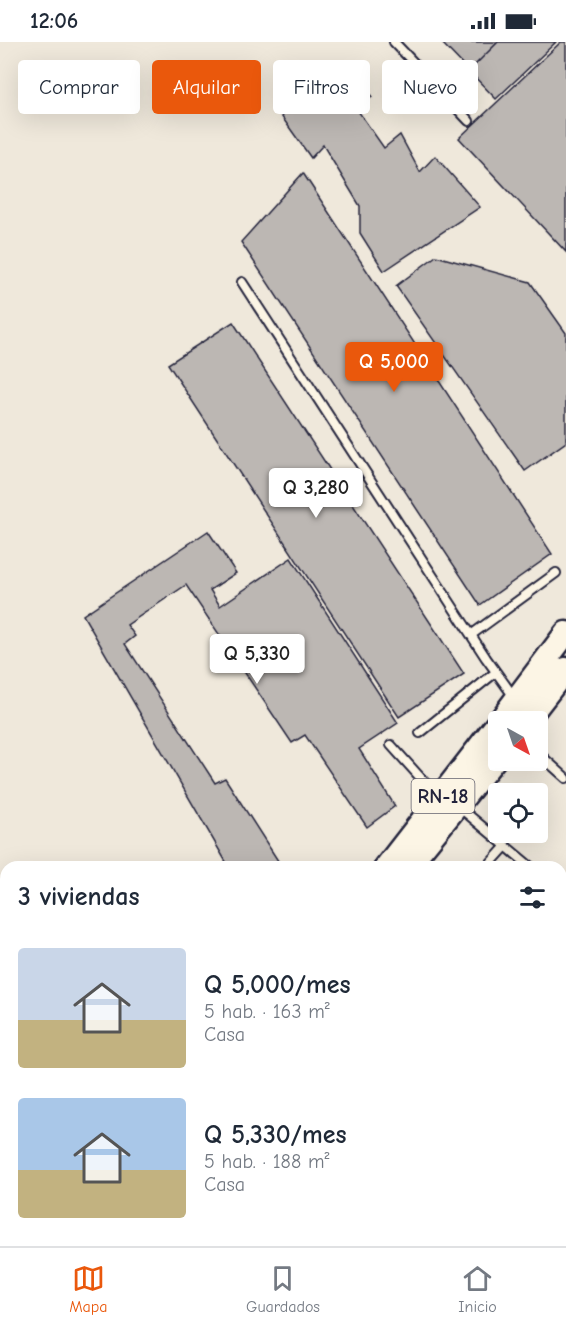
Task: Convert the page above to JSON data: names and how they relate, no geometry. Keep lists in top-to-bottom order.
{
  "streets": {
    "main road": ["RN-18"]
  },
  "north": "bottom right",
  "page": {
    "status": "12:06",
    "chip": [
      "Comprar",
      "Alquilar",
      "Filtros",
      "Nuevo"
    ],
    "price": ["Q 5,000", "Q 3,280", "Q 5,330"],
    "heading": "3 viviendas",
    "list": [
      {
        "name": "Q 5,000/mes",
        "note": "5 hab. · 163 m² · Casa"
      },
      {
        "name": "Q 5,330/mes",
        "note": "5 hab. · 188 m² · Casa"
      }
    ],
    "tabs": ["Mapa", "Guardados", "Inicio"]
  }
}
